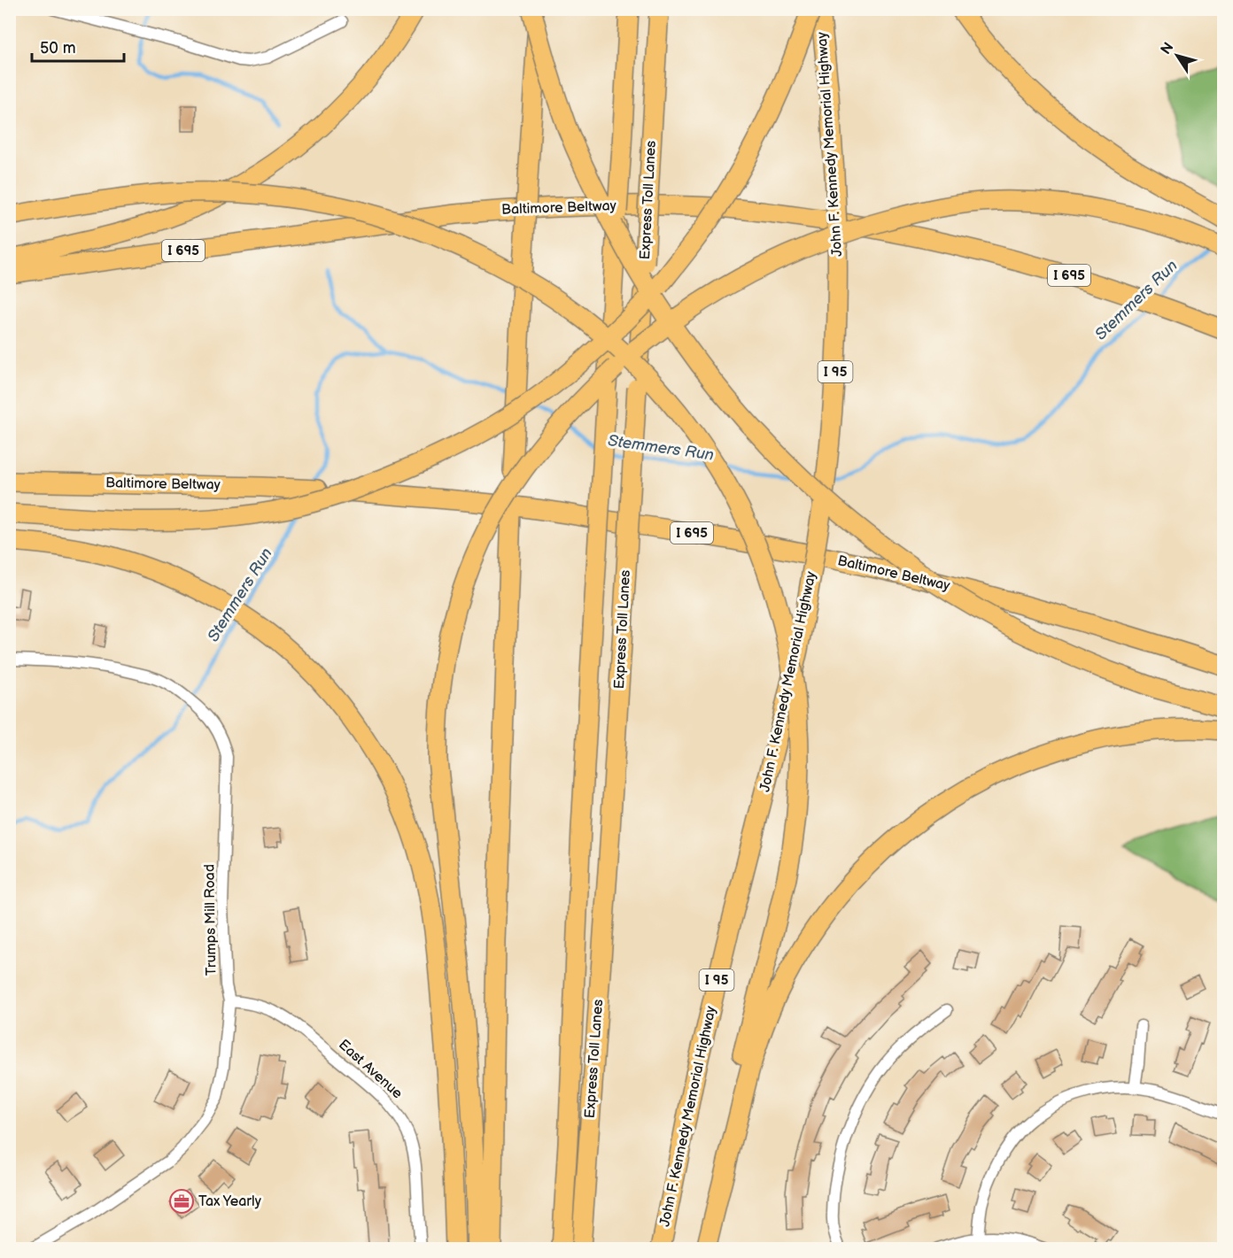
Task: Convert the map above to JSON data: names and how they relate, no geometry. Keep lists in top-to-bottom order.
{
  "streets": {
    "highway": [
      "John F. Kennedy Memorial Highway",
      "Express Toll Lanes",
      "Baltimore Beltway",
      "I 695",
      "I 95"
    ],
    "street": ["Trumps Mill Road", "East Avenue"]
  },
  "crossings": [
    ["Trumps Mill Road", "East Avenue"]
  ],
  "water": ["Stemmers Run"],
  "places": {
    "office": ["Tax Yearly"]
  },
  "scale_bar": "50 m",
  "north": "top left"
}
